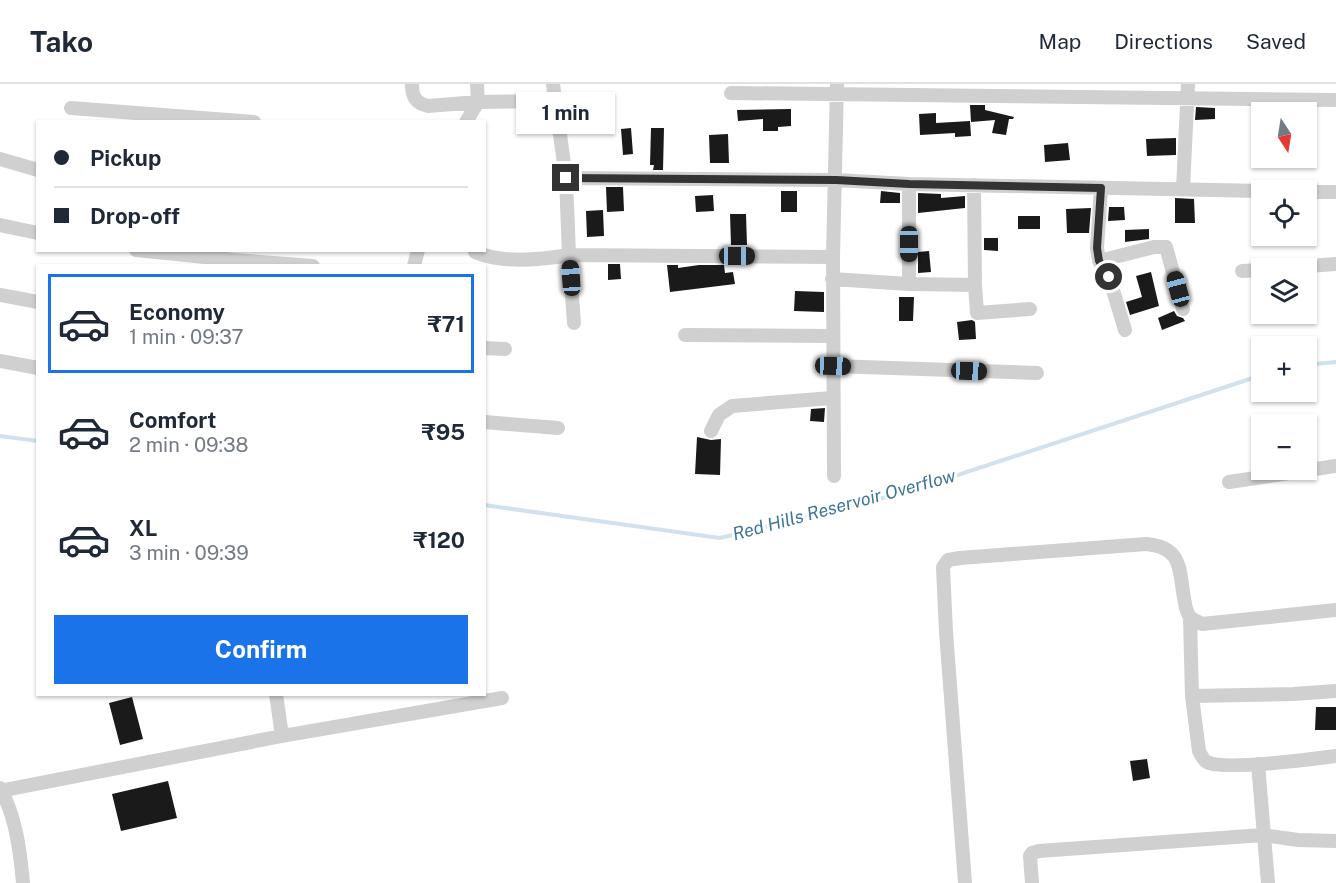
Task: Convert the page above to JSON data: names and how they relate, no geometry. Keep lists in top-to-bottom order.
{
  "water": ["Red Hills Reservoir Overflow"],
  "north": "bottom",
  "page": {
    "header": "Tako",
    "nav": ["Map", "Directions", "Saved"],
    "bubble": "1 min",
    "map_buttons": ["+", "−"],
    "banner": ["Pickup", "Drop-off"],
    "list": [
      {
        "name": "Economy",
        "note": "1 min · 09:37",
        "value": "₹71"
      },
      {
        "name": "Comfort",
        "note": "2 min · 09:38",
        "value": "₹95"
      },
      {
        "name": "XL",
        "note": "3 min · 09:39",
        "value": "₹120"
      }
    ],
    "buttons": "Confirm"
  }
}
